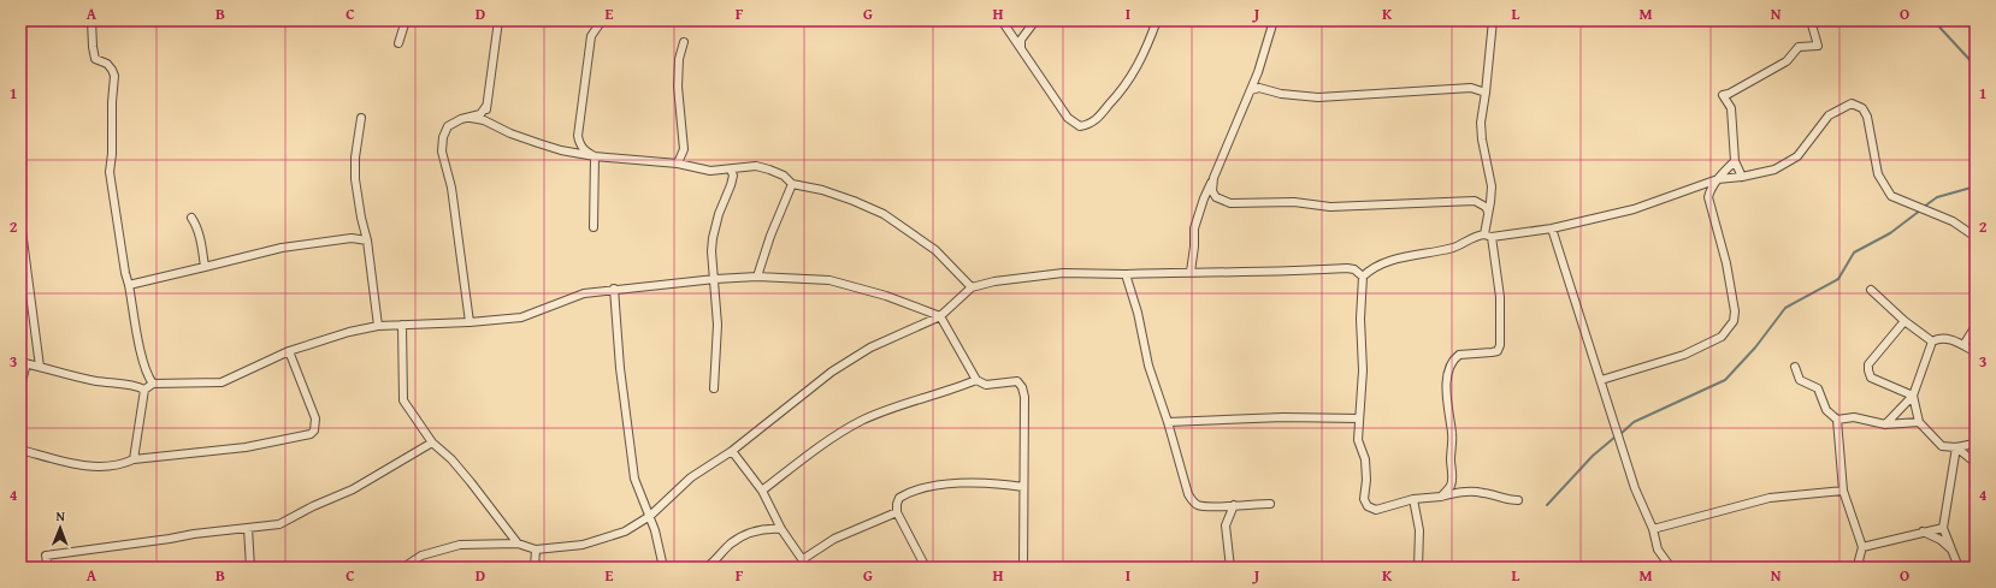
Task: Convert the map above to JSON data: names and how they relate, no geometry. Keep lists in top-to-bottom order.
{
  "north": "top",
  "grid": {
    "columns": [
      "A",
      "B",
      "C",
      "D",
      "E",
      "F",
      "G",
      "H",
      "I",
      "J",
      "K",
      "L",
      "M",
      "N",
      "O"
    ],
    "rows": [
      "1",
      "2",
      "3",
      "4"
    ]
  }
}
